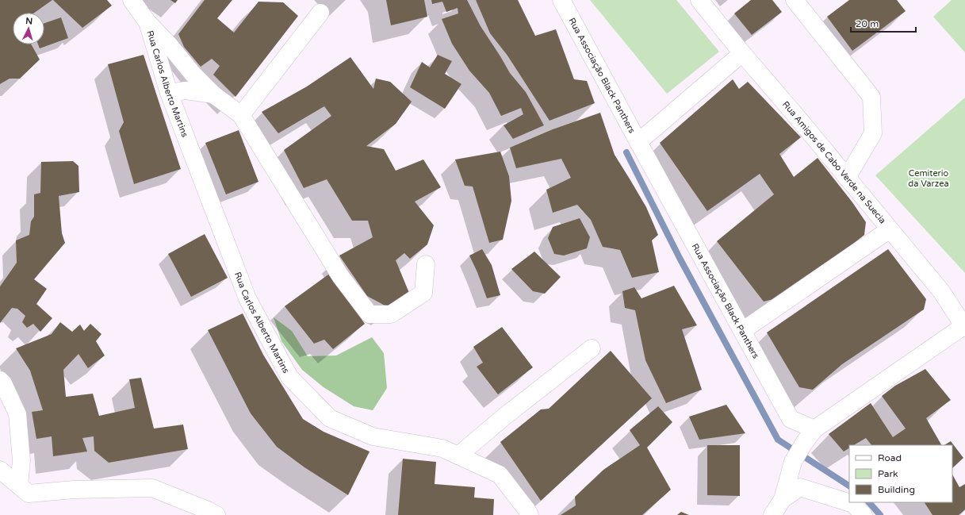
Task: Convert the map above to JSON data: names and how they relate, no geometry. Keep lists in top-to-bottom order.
{
  "streets": {
    "street": ["Rua Associação Black Panthers", "Rua Carlos Alberto Martins", "Rua Amigos de Cabo Verde na Suecia"]
  },
  "parks": ["Cemiterio da Varzea"],
  "legend": ["Road", "Park", "Building"],
  "scale_bar": "20 m",
  "north": "top"
}
